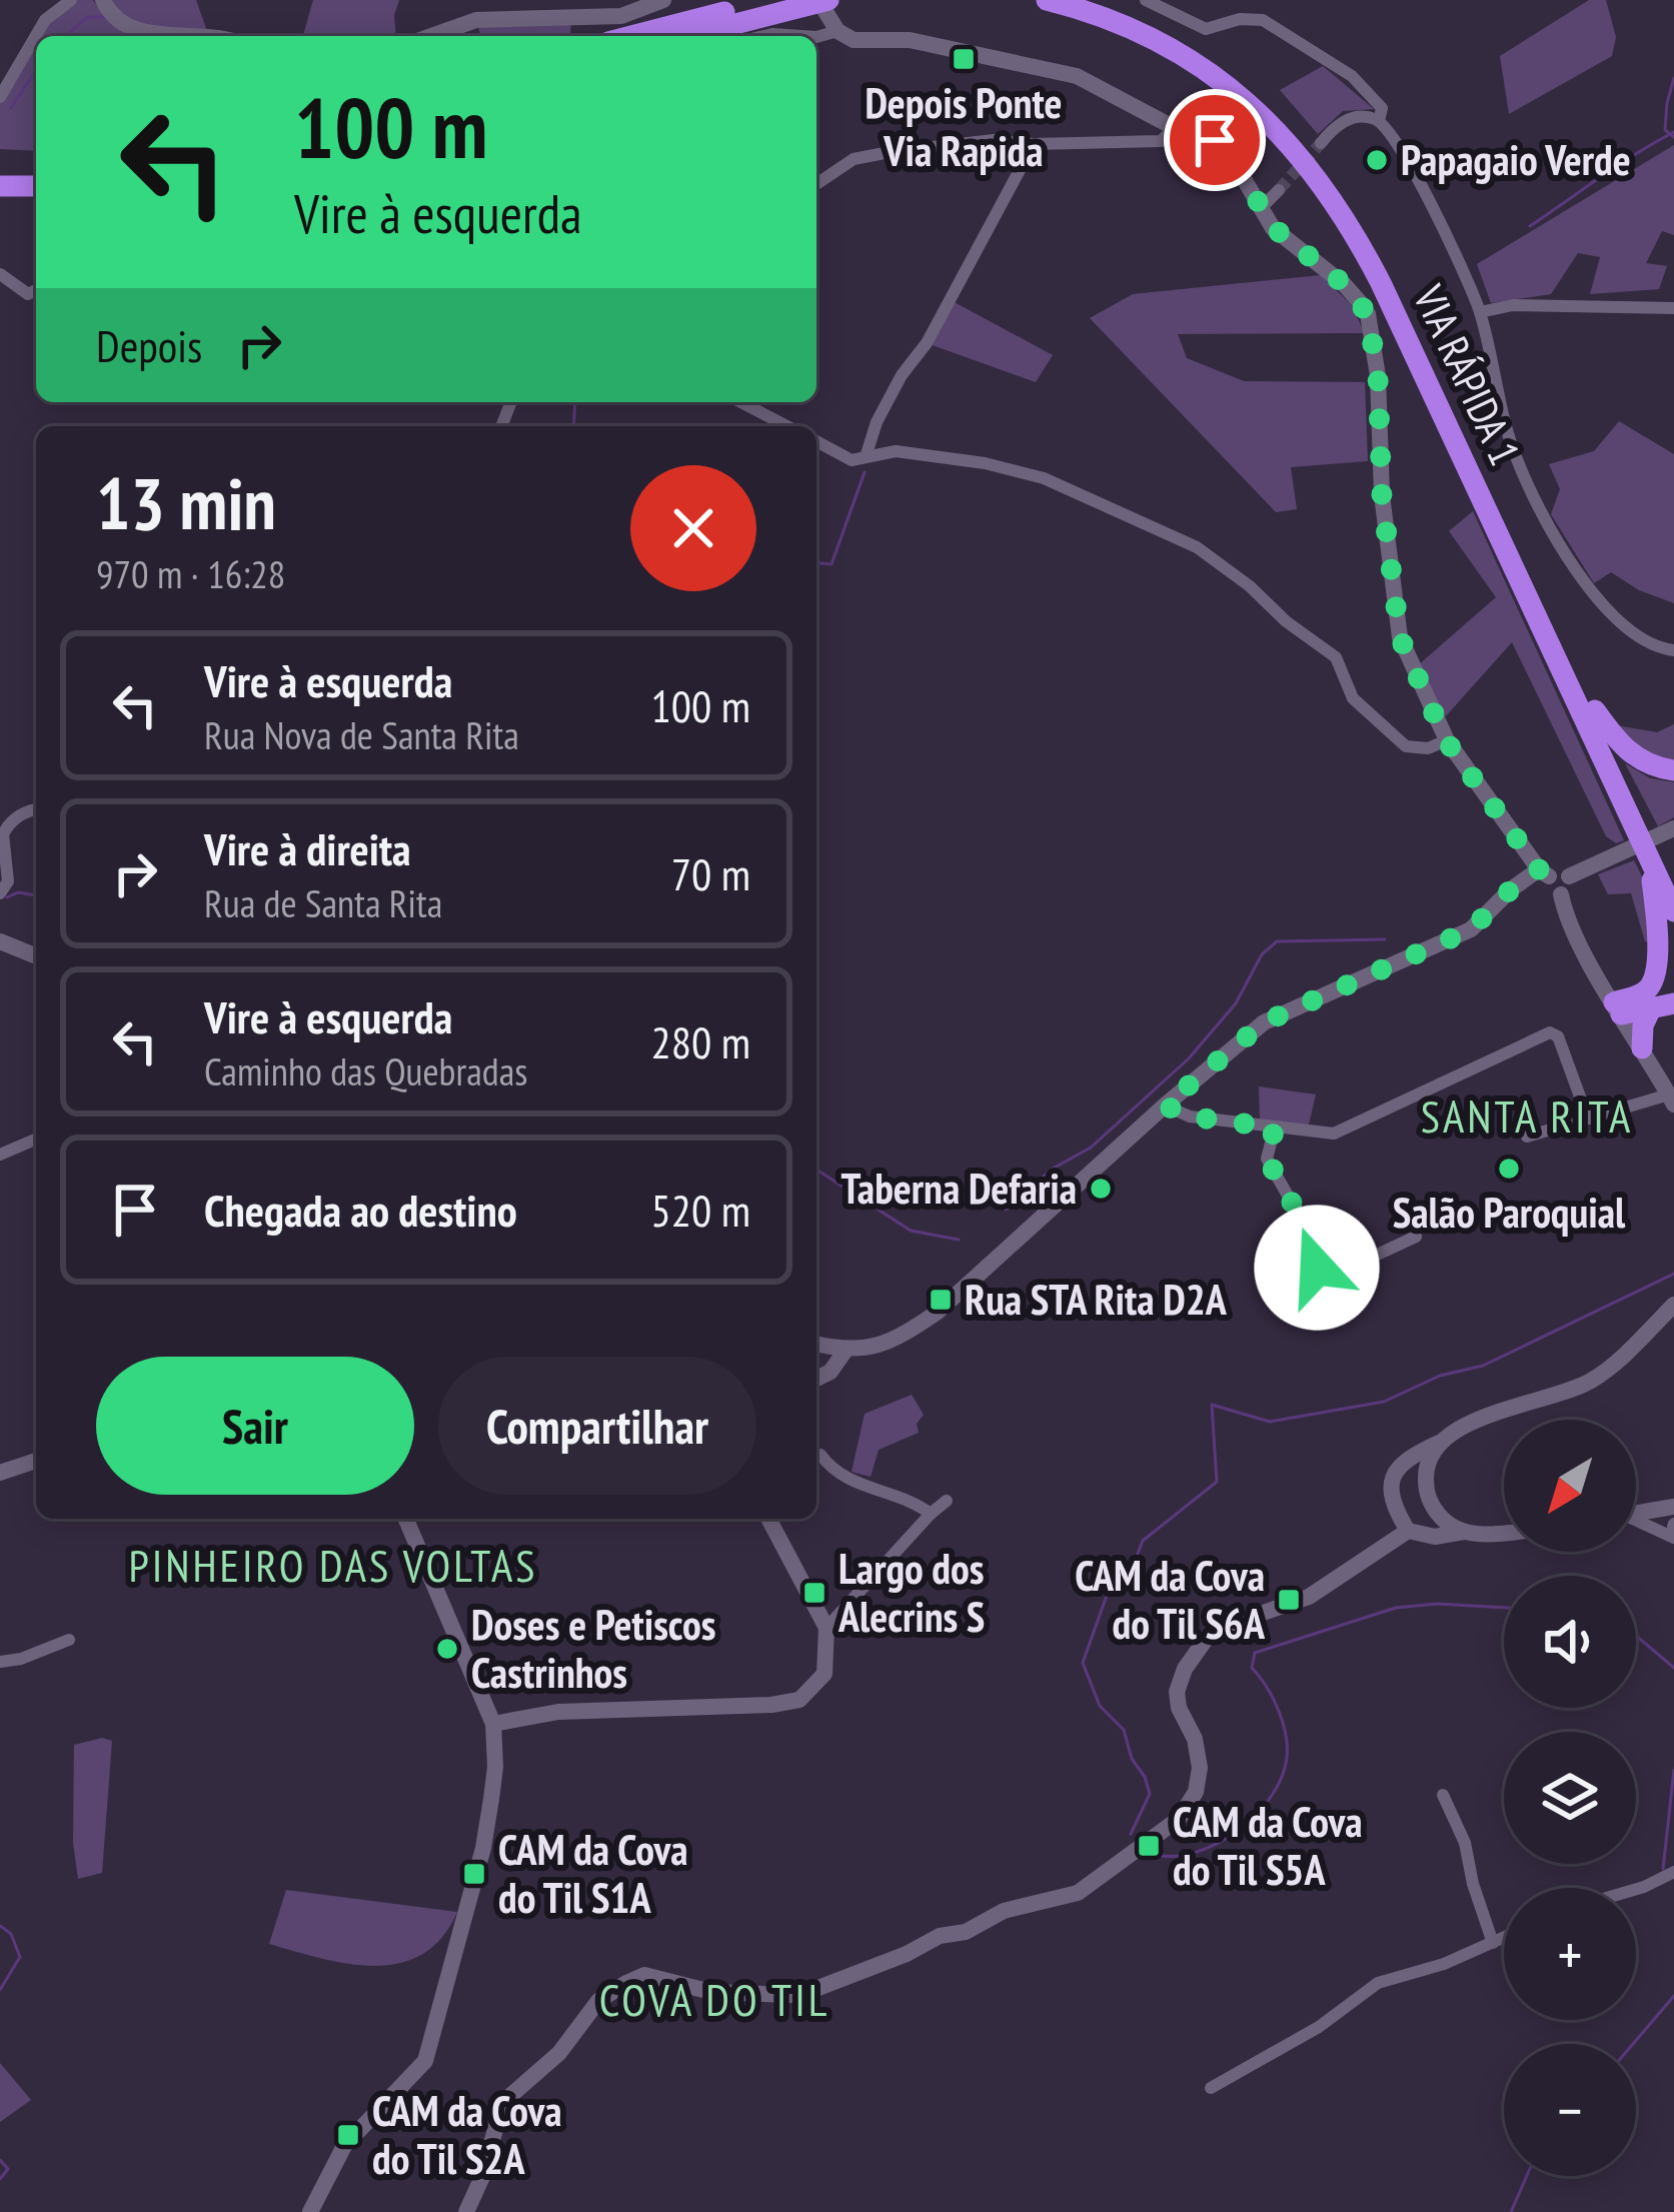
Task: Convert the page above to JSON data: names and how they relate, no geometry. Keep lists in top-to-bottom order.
{
  "streets": {
    "highway": ["VIA RÁPIDA 1"]
  },
  "districts": ["SANTA RITA", "PINHEIRO DAS VOLTAS", "COVA DO TIL"],
  "places": {
    "transit": [
      "Depois Ponte Via Rapida",
      "Rua STA Rita D2A",
      "Largo dos Alecrins S",
      "CAM da Cova do Til S6A",
      "CAM da Cova do Til S5A",
      "CAM da Cova do Til S1A",
      "CAM da Cova do Til S2A"
    ],
    "other": [
      "Papagaio Verde",
      "Salão Paroquial",
      "Taberna Defaria",
      "Doses e Petiscos Castrinhos"
    ]
  },
  "north": "bottom left",
  "page": {
    "turn": ["100 m", "Vire à esquerda"],
    "then": "Depois",
    "heading": ["13 min", "970 m · 16:28"],
    "list": [
      {
        "name": "Vire à esquerda",
        "note": "Rua Nova de Santa Rita",
        "value": "100 m"
      },
      {
        "name": "Vire à direita",
        "note": "Rua de Santa Rita",
        "value": "70 m"
      },
      {
        "name": "Vire à esquerda",
        "note": "Caminho das Quebradas",
        "value": "280 m"
      },
      {
        "name": "Chegada ao destino",
        "value": "520 m"
      }
    ],
    "buttons": ["Sair", "Compartilhar"],
    "map_buttons": ["+", "−"]
  }
}
